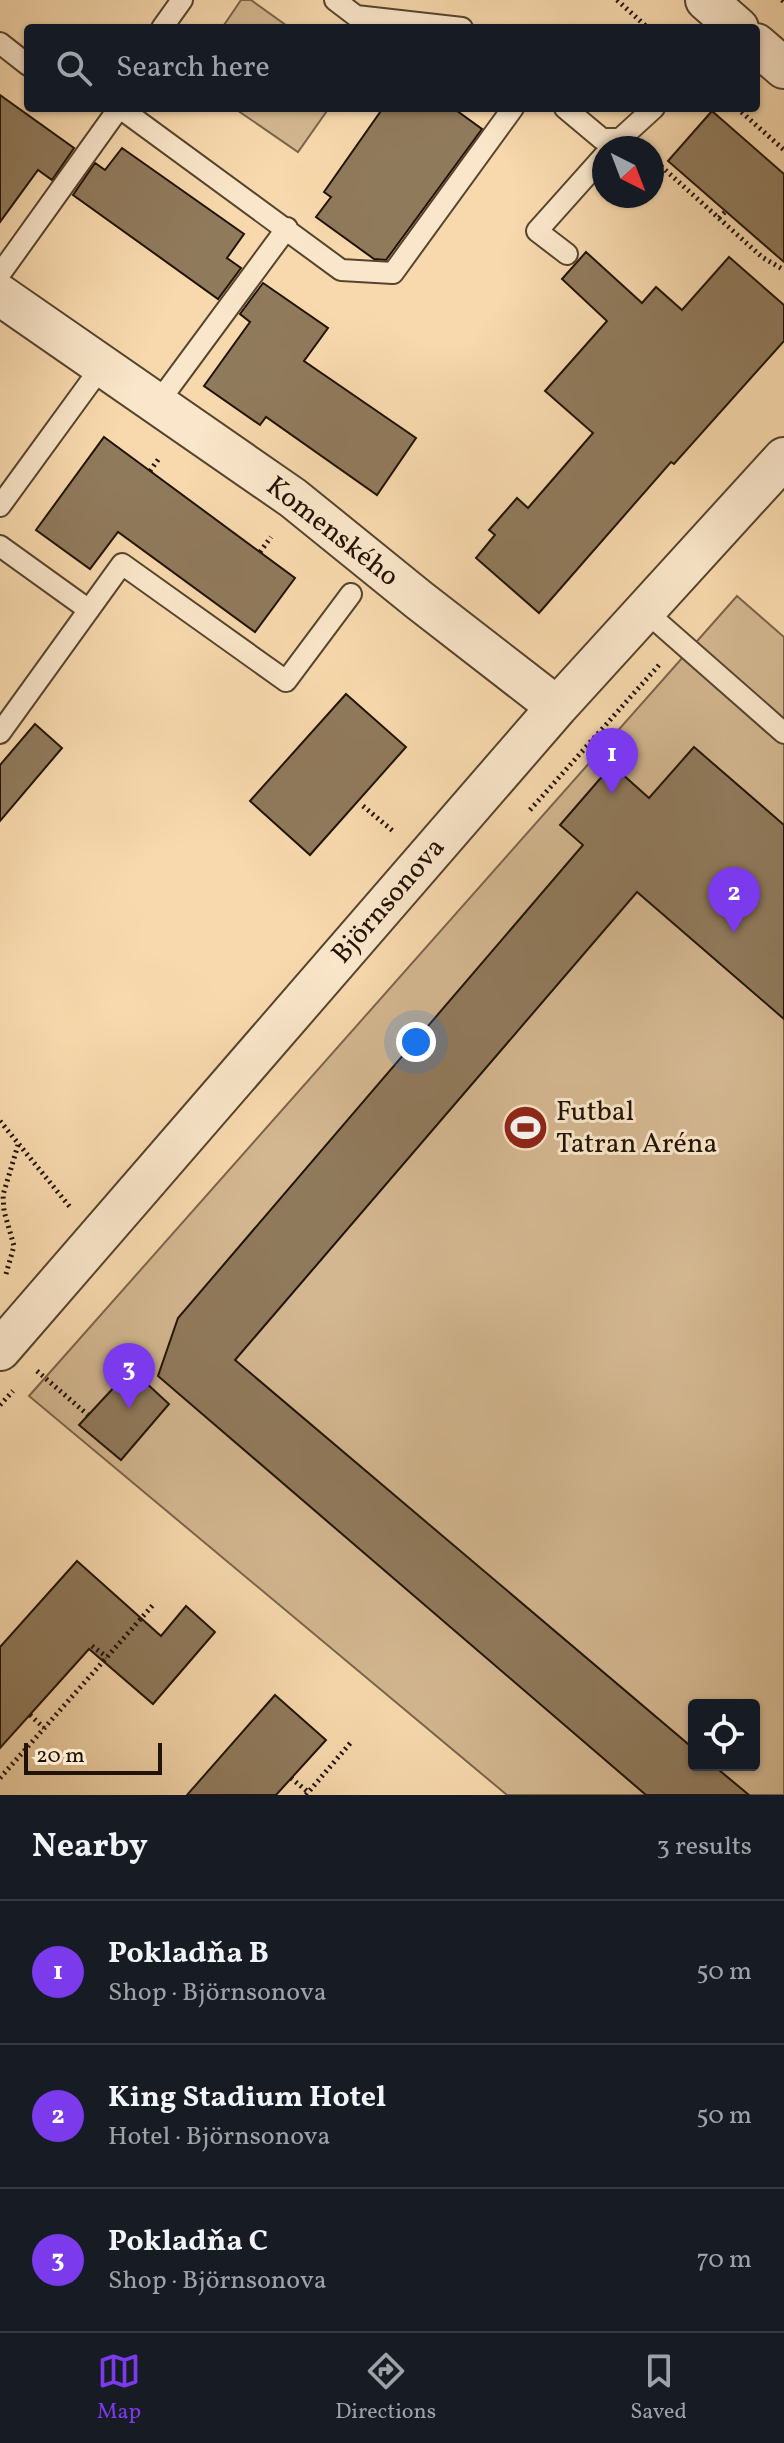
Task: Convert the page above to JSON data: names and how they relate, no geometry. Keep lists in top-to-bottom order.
{
  "streets": {
    "street": ["Komenského", "Björnsonova"]
  },
  "crossings": [
    ["Komenského", "Björnsonova"]
  ],
  "places": {
    "sports": ["Futbal Tatran Aréna"]
  },
  "scale_bar": "20 m",
  "north": "bottom right",
  "page": {
    "search": "Search here",
    "pins": ["1", "2", "3"],
    "scale": "20 m",
    "heading": ["Nearby", "3 results"],
    "list": [
      {
        "mark": "1",
        "name": "Pokladňa B",
        "note": "Shop · Björnsonova",
        "value": "50 m"
      },
      {
        "mark": "2",
        "name": "King Stadium Hotel",
        "note": "Hotel · Björnsonova",
        "value": "50 m"
      },
      {
        "mark": "3",
        "name": "Pokladňa C",
        "note": "Shop · Björnsonova",
        "value": "70 m"
      }
    ],
    "nav": ["Map", "Directions", "Saved"]
  }
}
